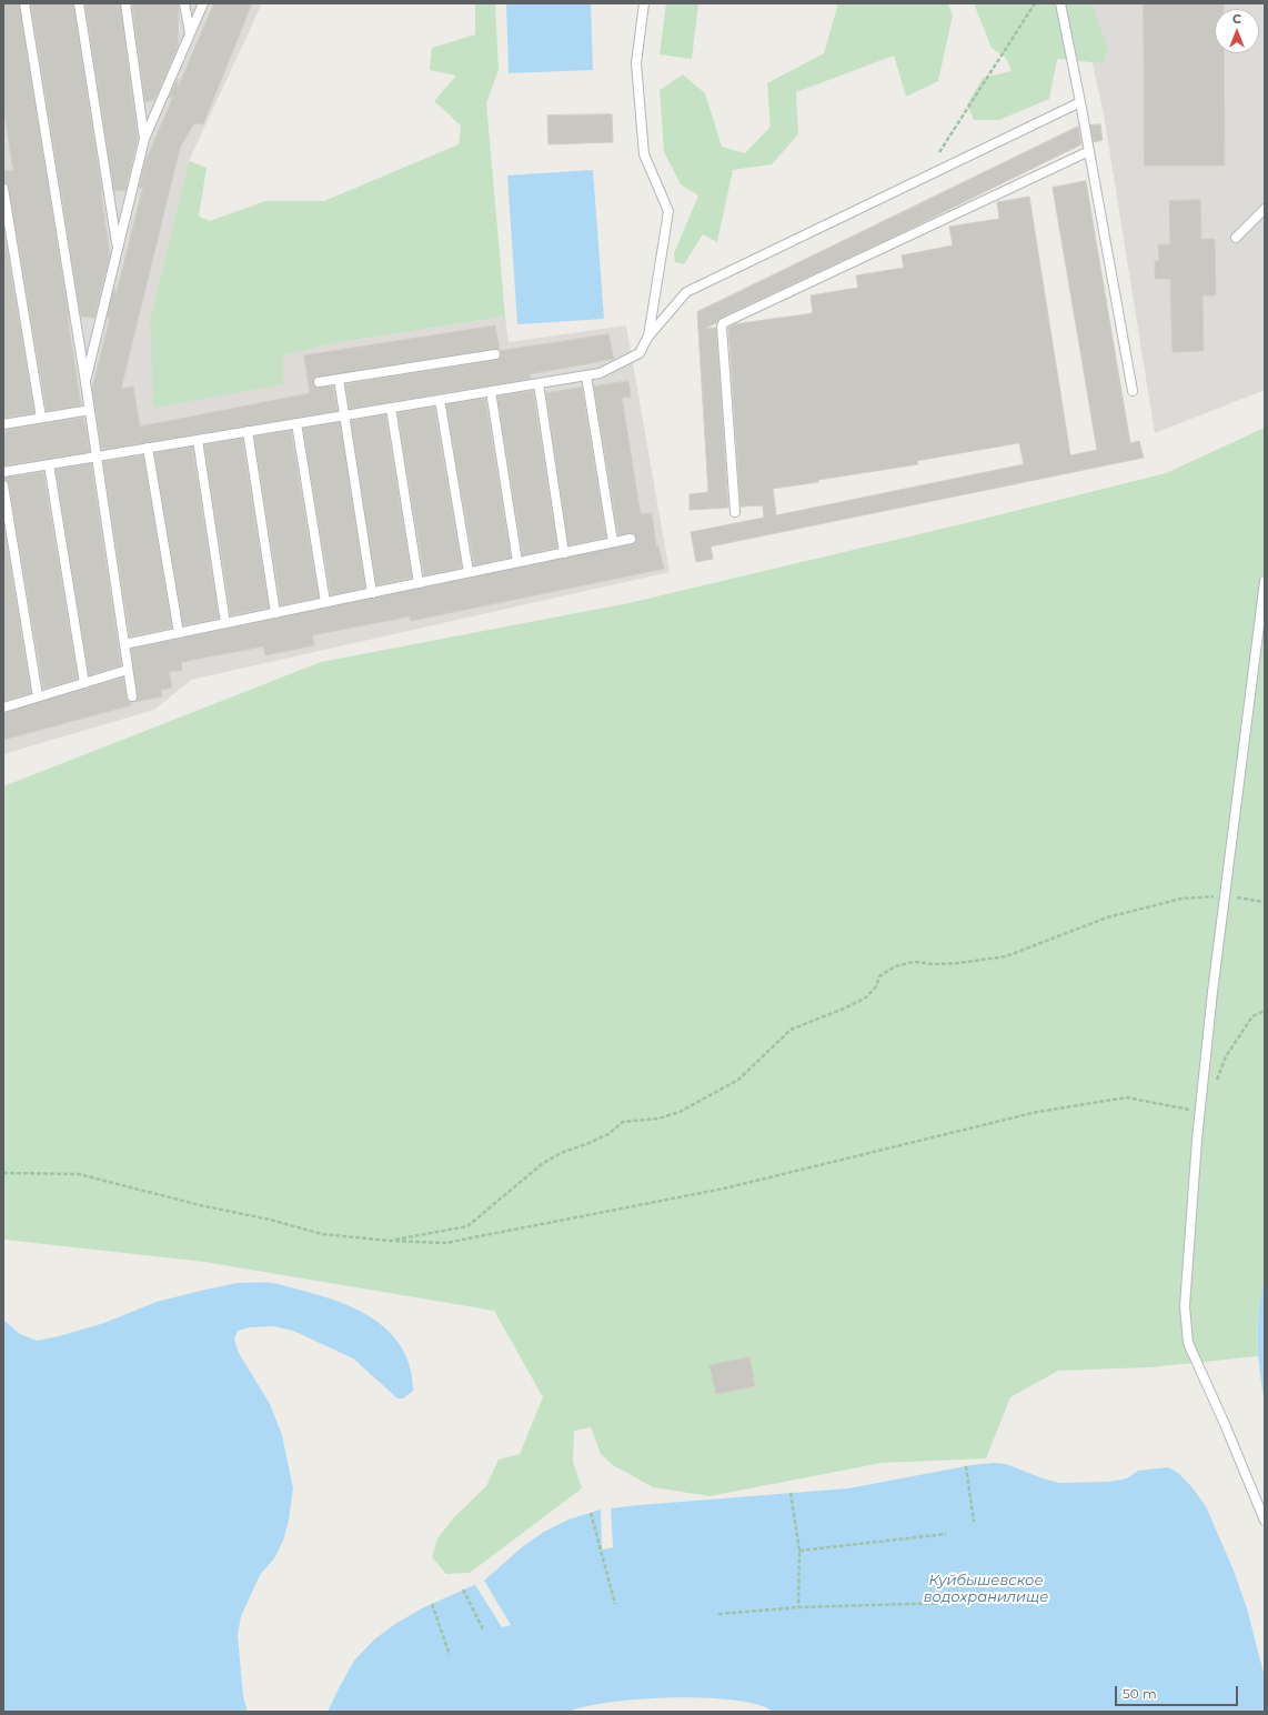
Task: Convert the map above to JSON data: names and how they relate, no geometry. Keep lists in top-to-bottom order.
{
  "water": ["Куйбышевское водохранилище"],
  "scale_bar": "50 m",
  "north": "top"
}
